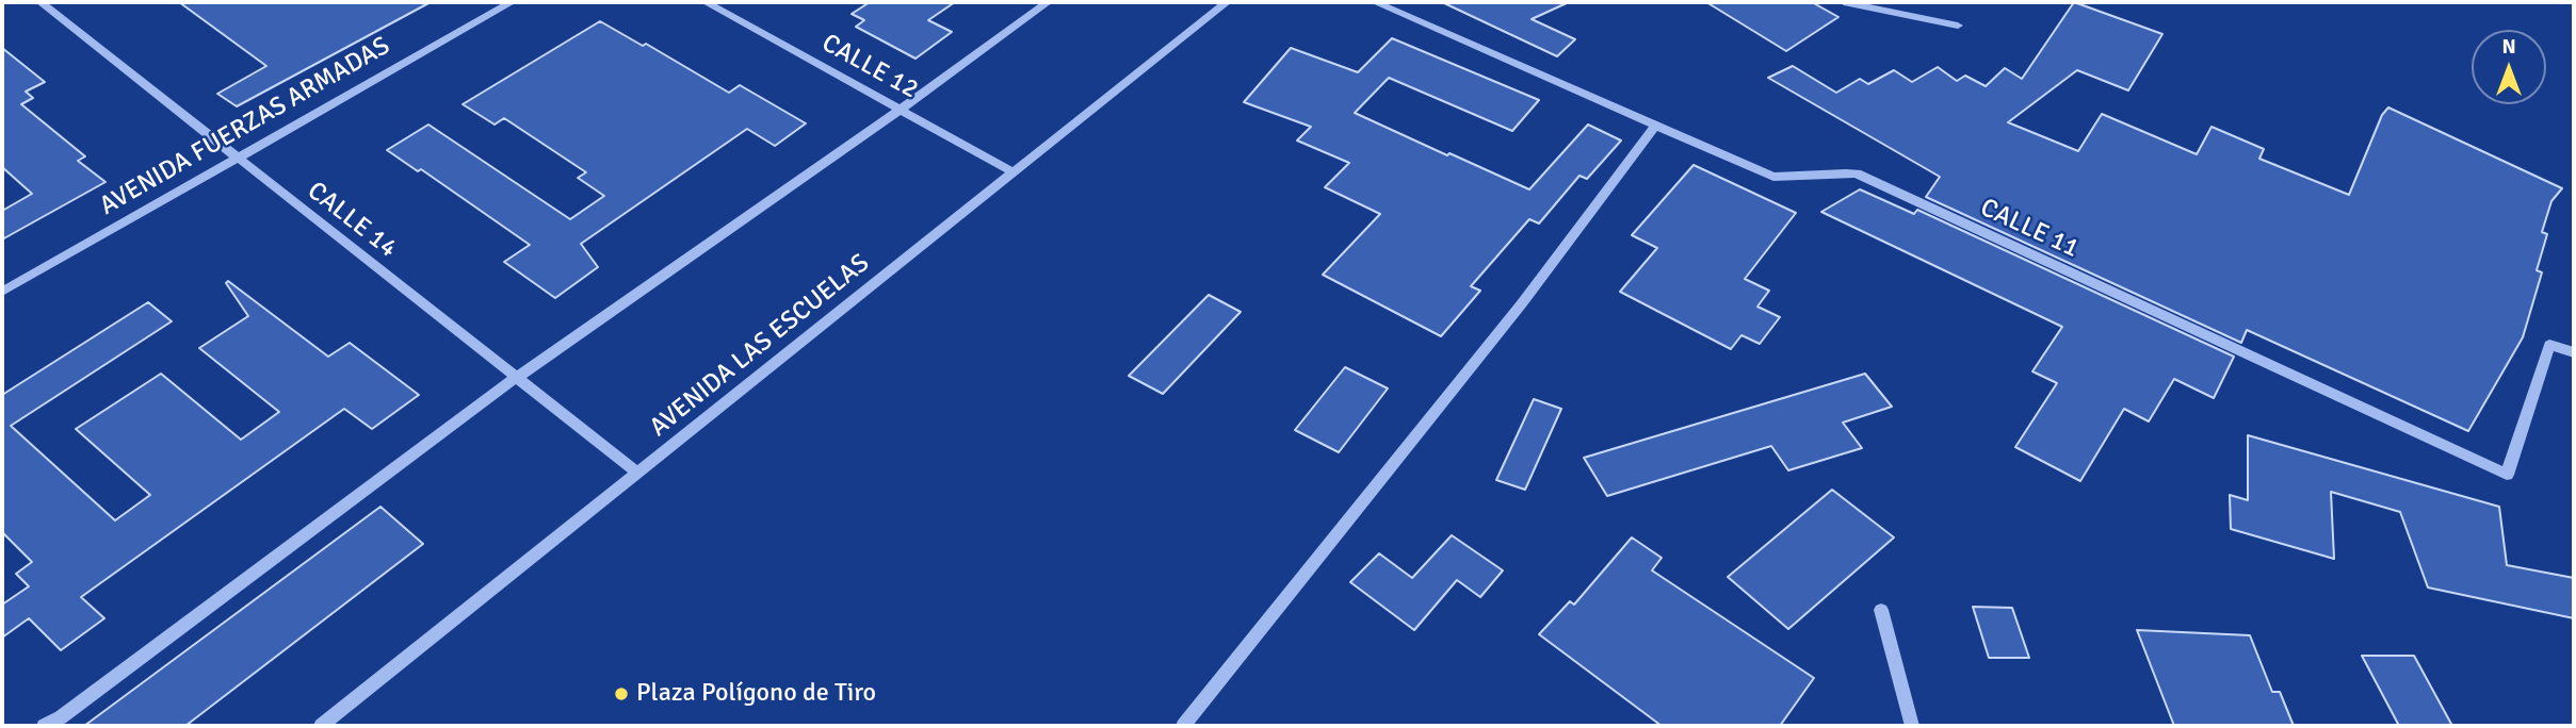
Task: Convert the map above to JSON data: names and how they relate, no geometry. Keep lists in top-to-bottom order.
{
  "streets": {
    "street": [
      "CALLE 12",
      "AVENIDA FUERZAS ARMADAS",
      "CALLE 14",
      "CALLE 11",
      "AVENIDA LAS ESCUELAS"
    ]
  },
  "crossings": [
    ["CALLE 12", "AVENIDA LAS ESCUELAS"],
    ["AVENIDA FUERZAS ARMADAS", "CALLE 14"],
    ["CALLE 14", "AVENIDA LAS ESCUELAS"]
  ],
  "places": ["Plaza Polígono de Tiro"],
  "north": "top"
}
